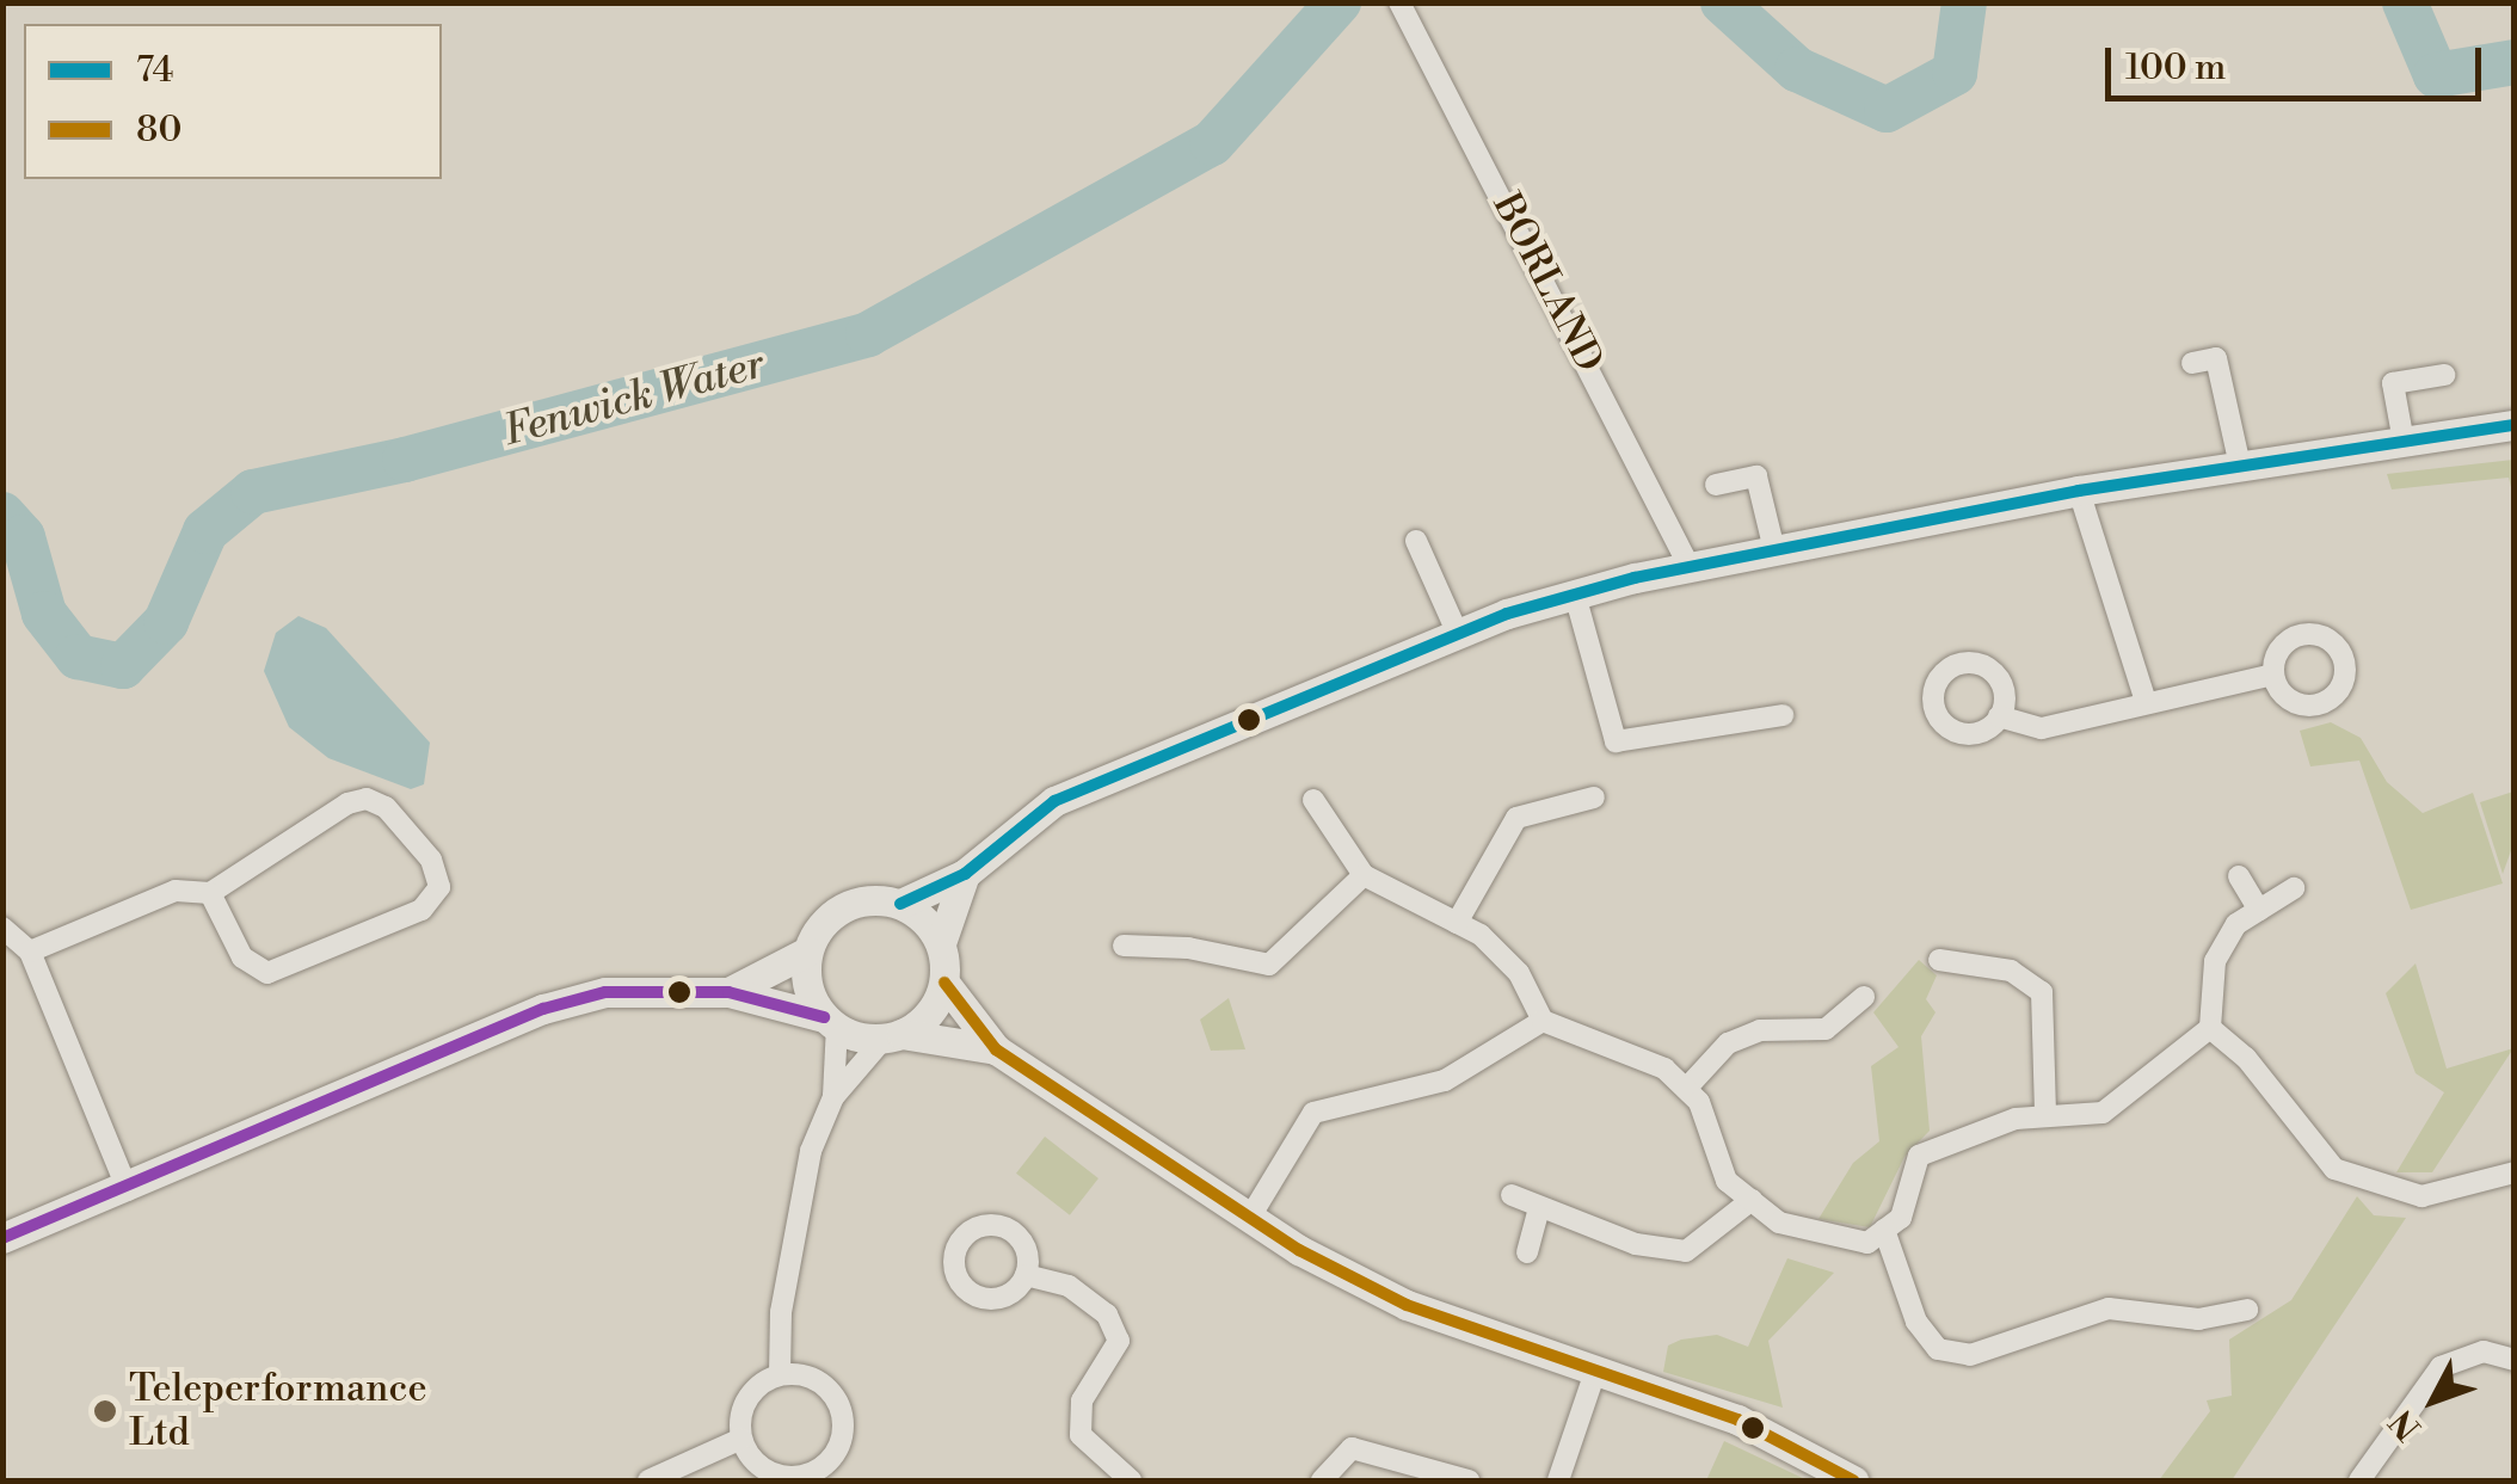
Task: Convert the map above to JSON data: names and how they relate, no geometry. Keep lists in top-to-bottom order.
{
  "streets": {
    "street": ["BORLAND"]
  },
  "water": ["Fenwick Water"],
  "places": ["Teleperformance Ltd"],
  "lines": ["transit line 74", "transit line 80"],
  "legend": ["74", "80"],
  "scale_bar": "100 m",
  "north": "bottom left"
}
